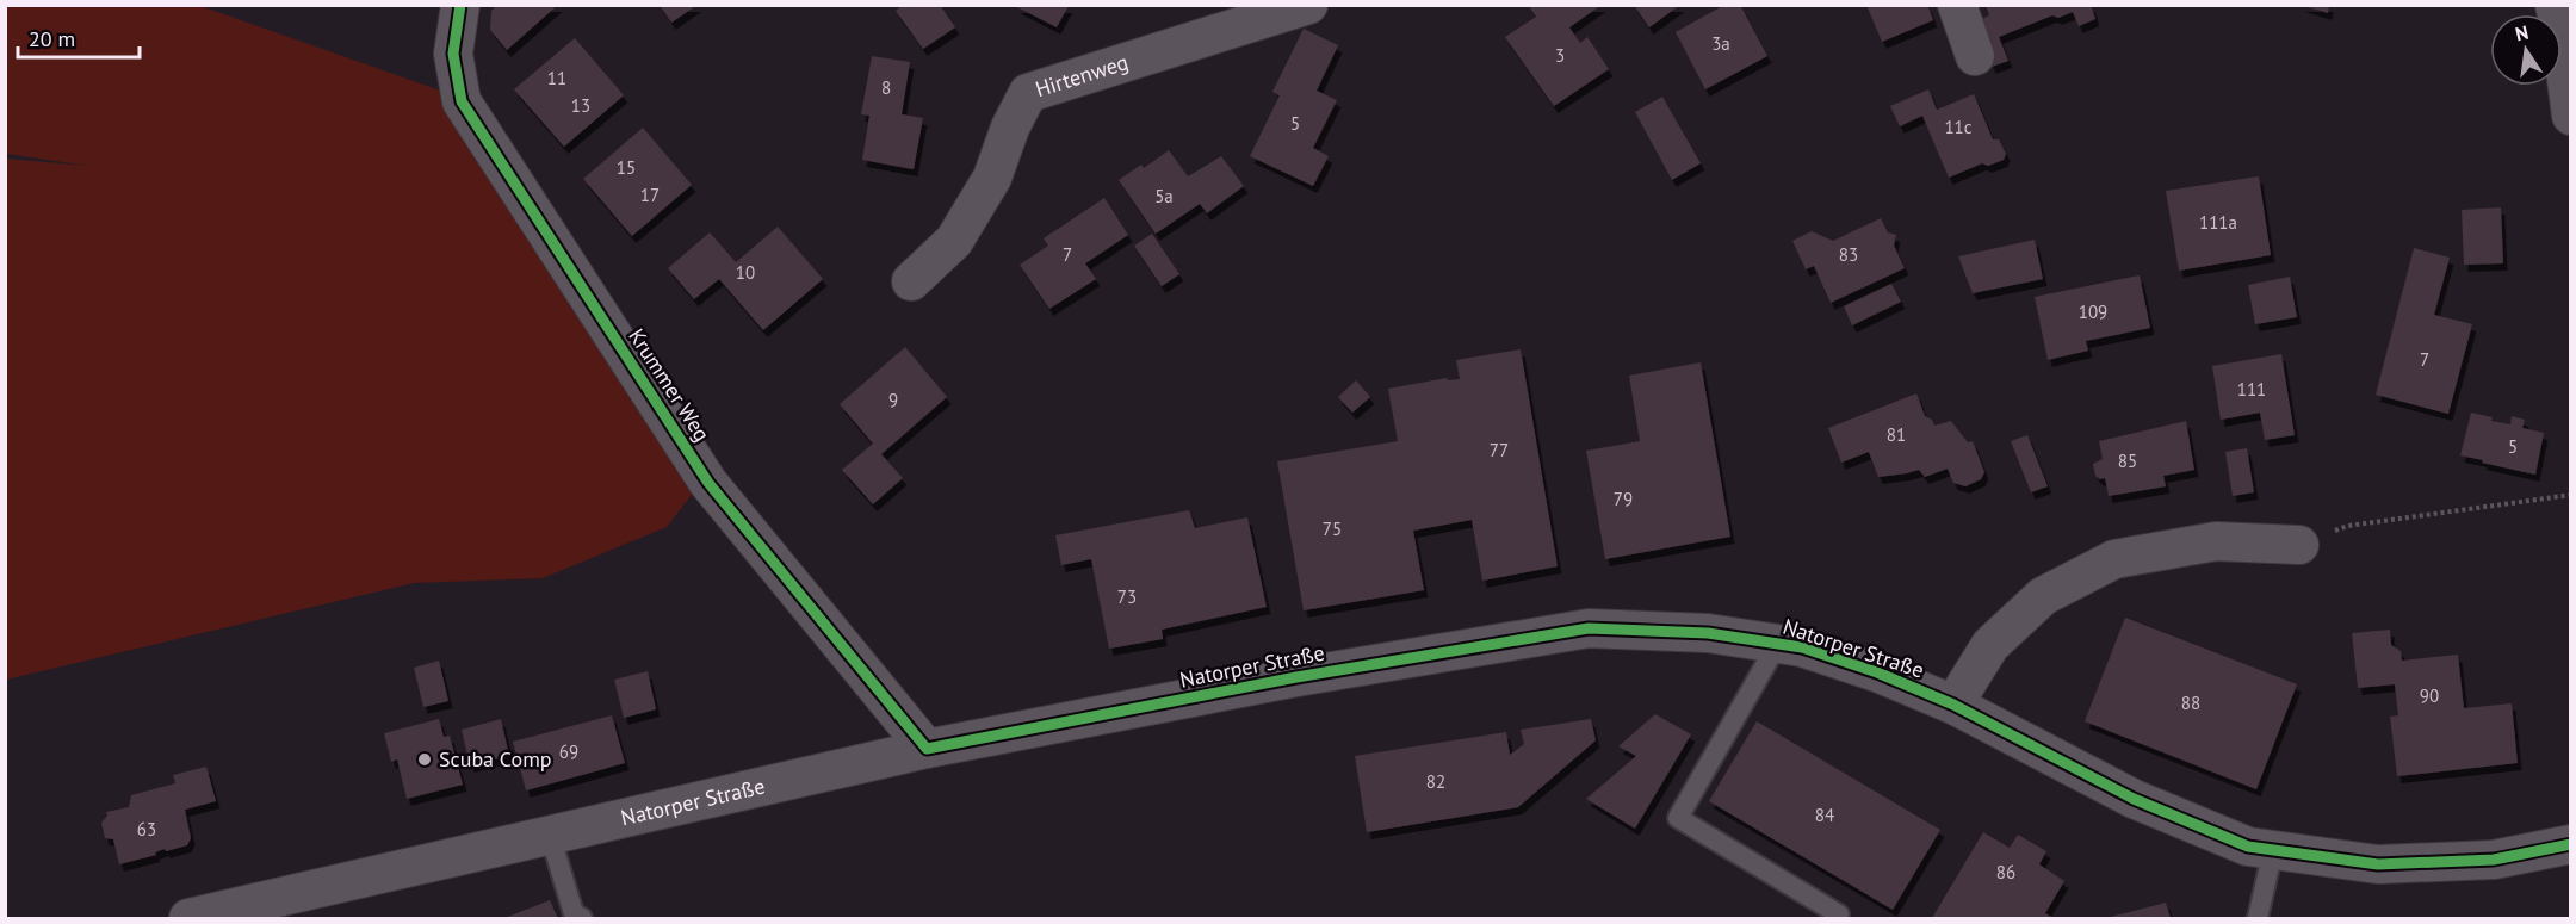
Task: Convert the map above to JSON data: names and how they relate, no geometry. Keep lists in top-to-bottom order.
{
  "streets": {
    "street": ["Hirtenweg", "Krummer Weg", "Natorper Straße"]
  },
  "crossings": [
    ["Krummer Weg", "Natorper Straße"]
  ],
  "places": ["Scuba Comp"],
  "house_numbers": [
    "3a",
    "3",
    "11",
    "8",
    "13",
    "5",
    "11c",
    "15",
    "17",
    "5a",
    "111a",
    "7",
    "83",
    "10",
    "109",
    "7",
    "111",
    "9",
    "81",
    "5",
    "77",
    "85",
    "79",
    "75",
    "73",
    "90",
    "88",
    "69",
    "82",
    "84",
    "63",
    "86"
  ],
  "scale_bar": "20 m",
  "north": "top"
}
